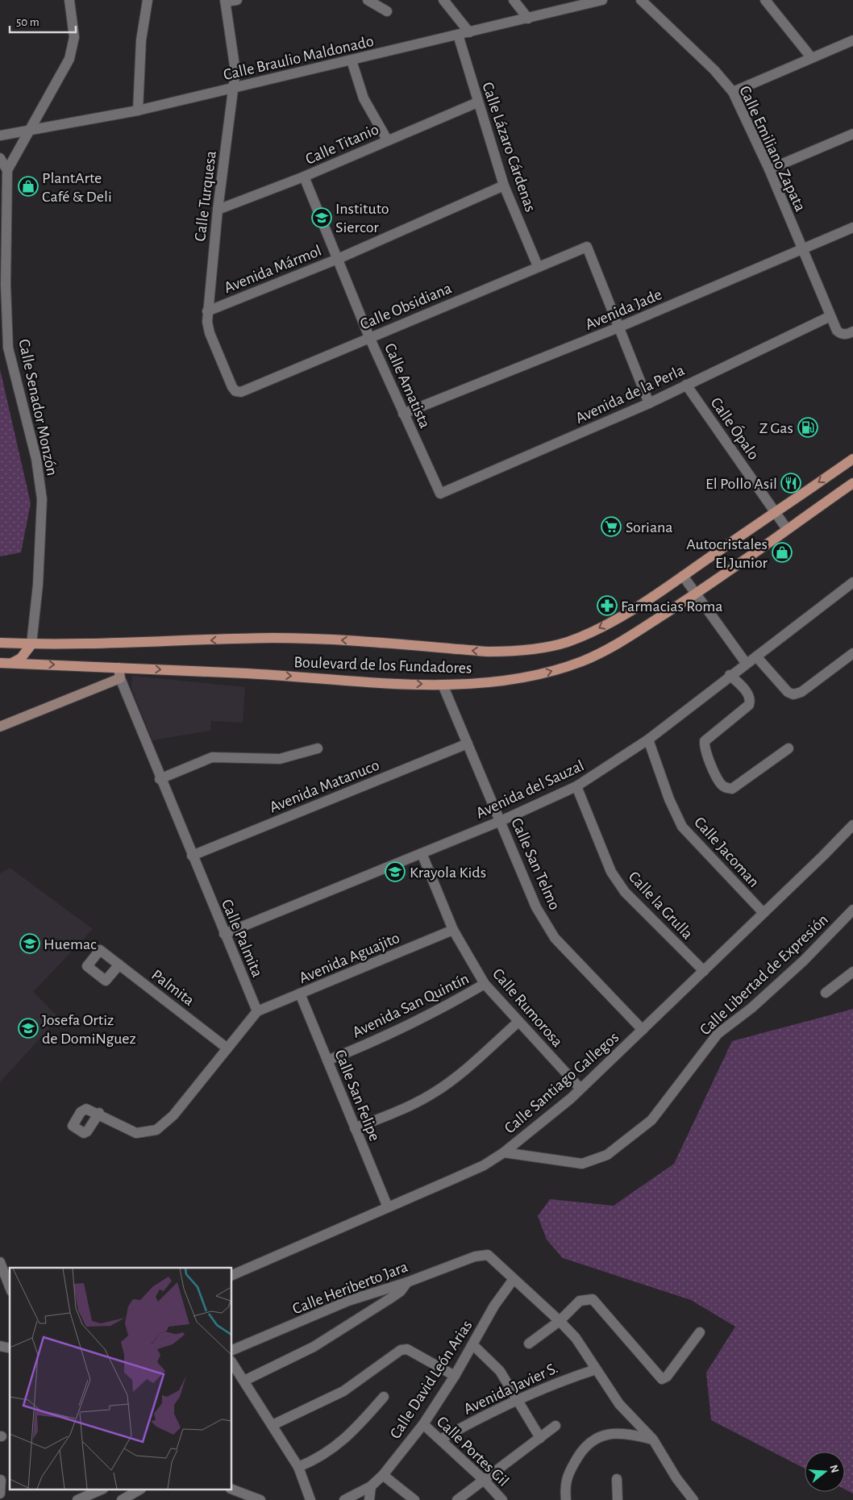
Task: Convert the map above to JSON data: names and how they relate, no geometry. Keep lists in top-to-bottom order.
{
  "streets": {
    "main road": ["Boulevard de los Fundadores", "Calle Palmita"],
    "street": [
      "Calle Braulio Maldonado",
      "Calle Titanio",
      "Calle Lázaro Cárdenas",
      "Calle Emiliano Zapata",
      "Calle Turquesa",
      "Avenida Mármol",
      "Calle Obsidiana",
      "Avenida Jade",
      "Calle Amatista",
      "Avenida de la Perla",
      "Calle Senador Monzón",
      "Calle Ópalo",
      "Avenida Matanuco",
      "Avenida del Sauzal",
      "Calle Jacoman",
      "Calle San Telmo",
      "Calle la Grulla",
      "Avenida Aguajito",
      "Calle Libertad de Expresión",
      "Palmita",
      "Avenida San Quintín",
      "Calle Rumorosa",
      "Calle Santiago Gallegos",
      "Calle San Felipe",
      "Calle Heriberto Jara",
      "Calle David León Arias",
      "Avenida Javier S.",
      "Calle Portes Gil"
    ]
  },
  "crossings": [
    ["Calle Braulio Maldonado", "Calle Lázaro Cárdenas"],
    ["Calle Braulio Maldonado", "Calle Turquesa"],
    ["Calle Braulio Maldonado", "Calle Senador Monzón"],
    ["Calle Titanio", "Calle Lázaro Cárdenas"],
    ["Calle Titanio", "Calle Turquesa"],
    ["Calle Titanio", "Calle Amatista"],
    ["Calle Lázaro Cárdenas", "Avenida Mármol"],
    ["Calle Lázaro Cárdenas", "Calle Obsidiana"],
    ["Calle Emiliano Zapata", "Avenida Jade"],
    ["Calle Emiliano Zapata", "Avenida de la Perla"],
    ["Calle Turquesa", "Avenida Mármol"],
    ["Calle Turquesa", "Calle Obsidiana"],
    ["Avenida Mármol", "Calle Amatista"],
    ["Calle Obsidiana", "Avenida Jade"],
    ["Calle Obsidiana", "Calle Amatista"],
    ["Avenida Jade", "Calle Amatista"],
    ["Calle Amatista", "Avenida de la Perla"],
    ["Avenida de la Perla", "Calle Ópalo"],
    ["Calle Senador Monzón", "Boulevard de los Fundadores"],
    ["Calle Ópalo", "Boulevard de los Fundadores"],
    ["Boulevard de los Fundadores", "Calle San Telmo"],
    ["Boulevard de los Fundadores", "Calle Palmita"],
    ["Avenida Matanuco", "Calle San Telmo"],
    ["Avenida Matanuco", "Calle Palmita"],
    ["Avenida del Sauzal", "Calle Jacoman"],
    ["Avenida del Sauzal", "Calle San Telmo"],
    ["Avenida del Sauzal", "Calle la Grulla"],
    ["Avenida del Sauzal", "Calle Palmita"],
    ["Avenida del Sauzal", "Calle Rumorosa"],
    ["Calle Jacoman", "Calle Santiago Gallegos"],
    ["Calle San Telmo", "Calle Santiago Gallegos"],
    ["Calle la Grulla", "Calle Santiago Gallegos"],
    ["Calle Palmita", "Avenida Aguajito"],
    ["Avenida Aguajito", "Calle Rumorosa"],
    ["Avenida Aguajito", "Calle San Felipe"],
    ["Calle Libertad de Expresión", "Calle Santiago Gallegos"],
    ["Avenida San Quintín", "Calle Rumorosa"],
    ["Avenida San Quintín", "Calle San Felipe"],
    ["Calle Rumorosa", "Calle Santiago Gallegos"],
    ["Calle Santiago Gallegos", "Calle San Felipe"],
    ["Calle Heriberto Jara", "Calle David León Arias"],
    ["Calle David León Arias", "Calle Portes Gil"],
    ["Avenida Javier S.", "Calle Portes Gil"]
  ],
  "places": {
    "shop": ["PlantArte Café & Deli", "Autocristales El Junior"],
    "school or university": [
      "Instituto Siercor",
      "Krayola Kids",
      "Huemac",
      "Josefa Ortiz de DomiNguez"
    ],
    "fuel station": ["Z Gas"],
    "restaurant": ["El Pollo Asil"],
    "supermarket": ["Soriana"],
    "pharmacy": ["Farmacias Roma"]
  },
  "scale_bar": "50 m",
  "north": "right"
}
